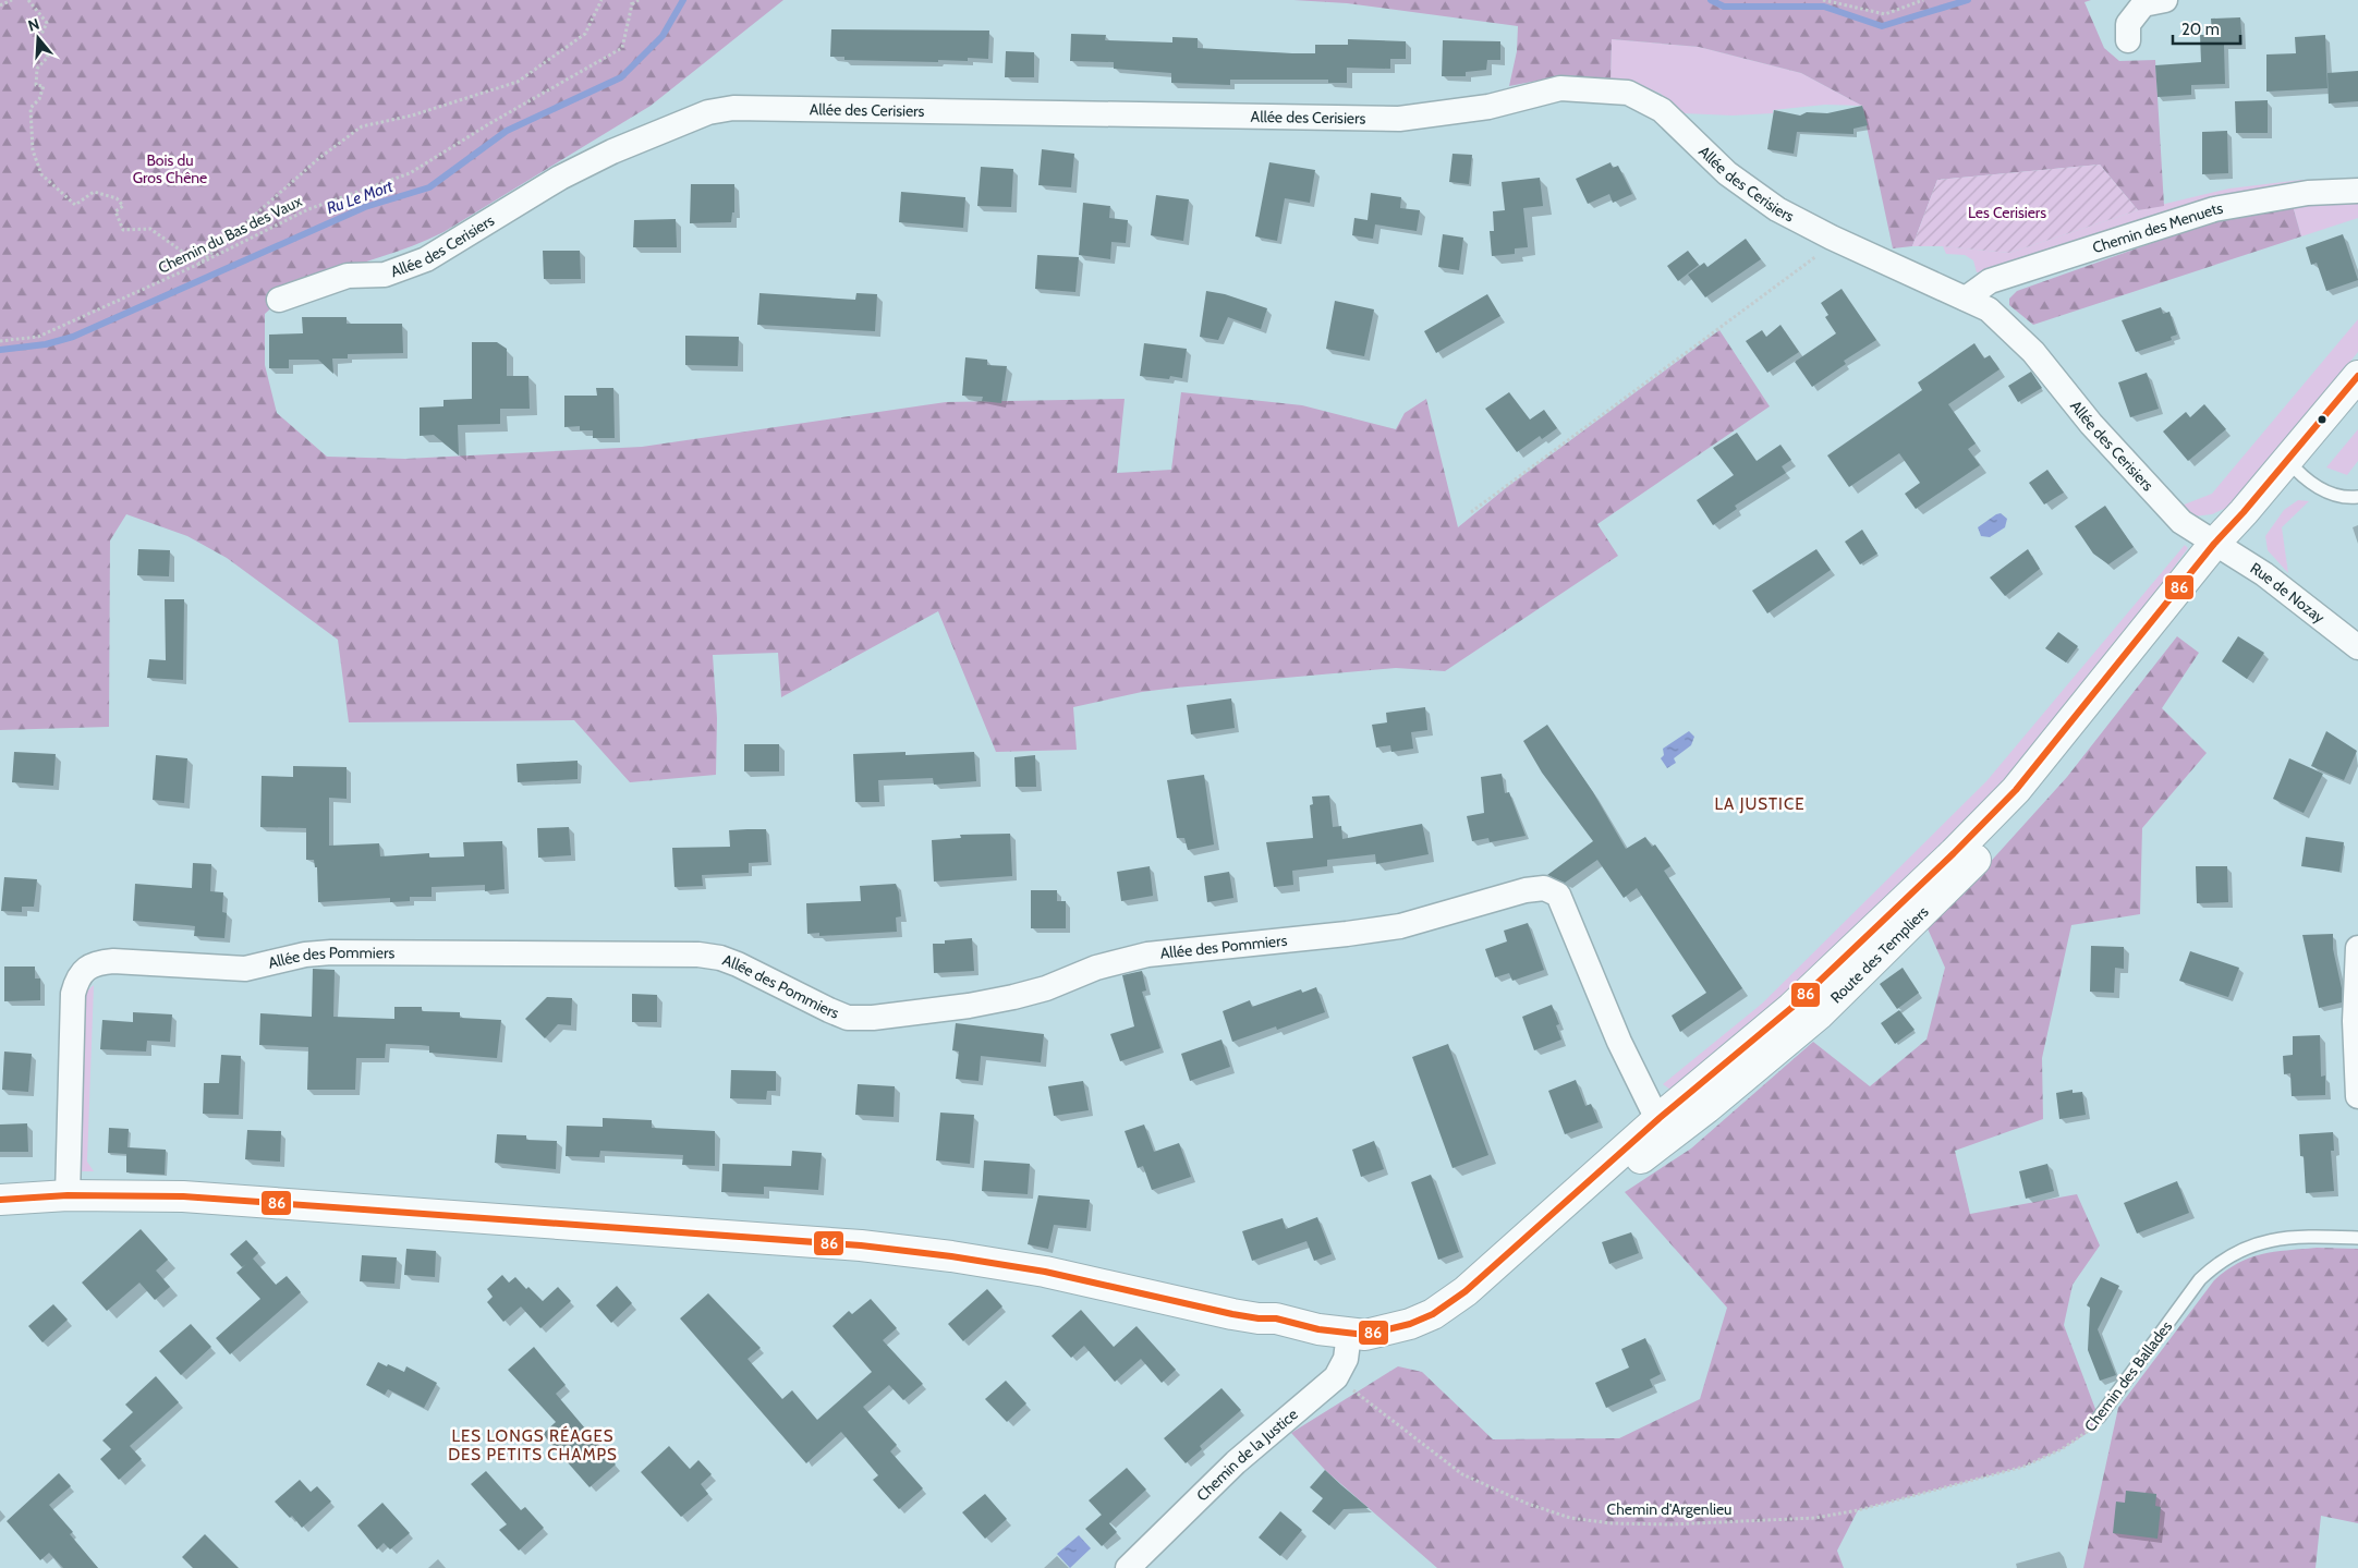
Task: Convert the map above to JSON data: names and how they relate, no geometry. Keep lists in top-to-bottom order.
{
  "streets": {
    "main road": ["Route des Templiers"],
    "street": [
      "Allée des Cerisiers",
      "Chemin des Menuets",
      "Rue de Nozay",
      "Allée des Pommiers",
      "Chemin de la Justice"
    ],
    "lane": ["Chemin des Ballades"],
    "path": ["Chemin du Bas des Vaux", "Chemin d'Argenlieu"]
  },
  "crossings": [
    ["Allée des Cerisiers", "Chemin des Menuets"],
    ["Allée des Cerisiers", "Rue de Nozay"],
    ["Allée des Cerisiers", "Route des Templiers"],
    ["Rue de Nozay", "Route des Templiers"],
    ["Allée des Pommiers", "Route des Templiers"],
    ["Route des Templiers", "Chemin de la Justice"],
    ["Route des Templiers", "Chemin d'Argenlieu"],
    ["Chemin des Ballades", "Chemin d'Argenlieu"],
    ["Chemin de la Justice", "Chemin d'Argenlieu"]
  ],
  "districts": ["LA JUSTICE", "LES LONGS RÉAGES DES PETITS CHAMPS"],
  "water": ["Ru Le Mort"],
  "parks": ["Bois du Gros Chêne", "Les Cerisiers"],
  "lines": ["transit line 86"],
  "scale_bar": "20 m",
  "north": "top"
}
